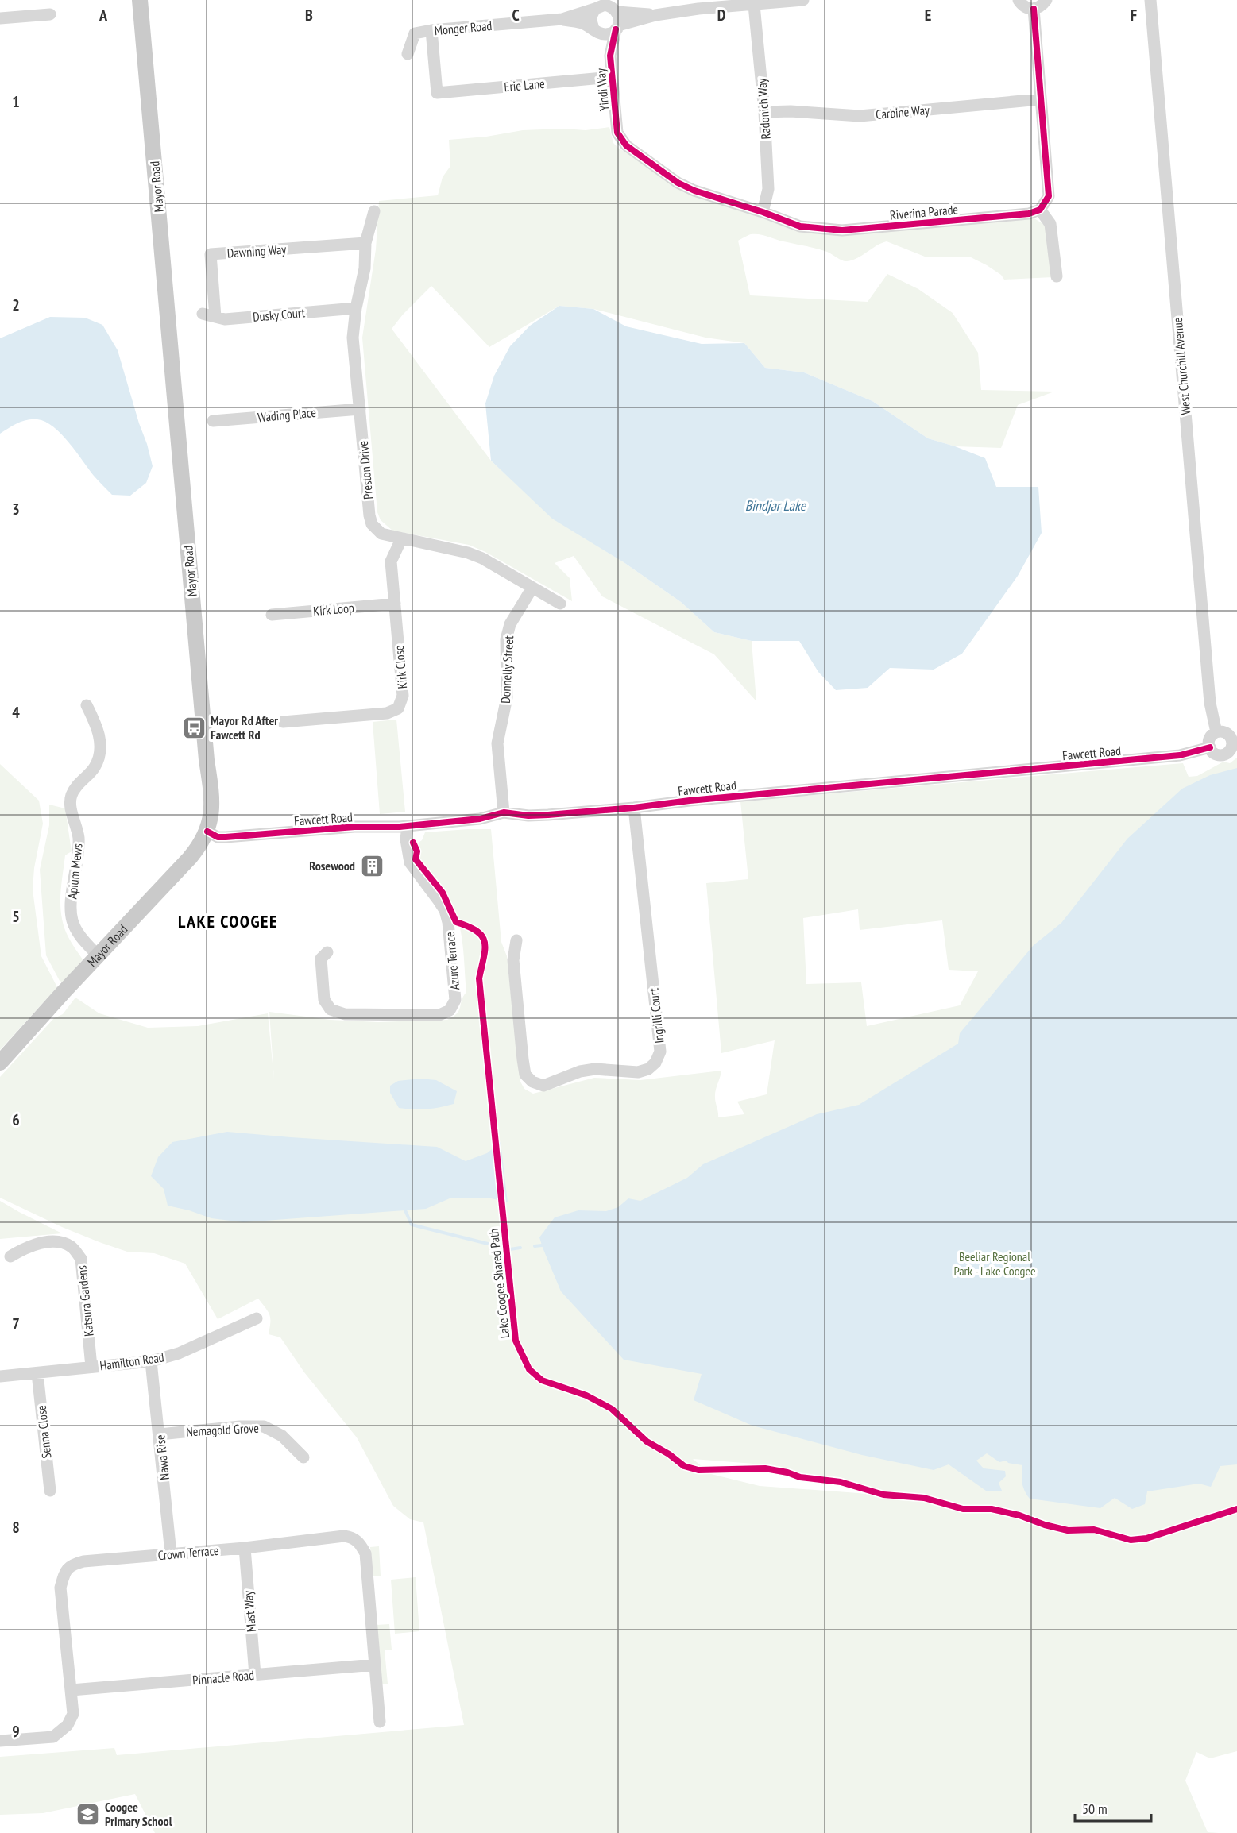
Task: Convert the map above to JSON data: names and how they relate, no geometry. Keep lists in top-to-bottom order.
{
  "streets": {
    "main road": ["Mayor Road"],
    "street": [
      "Monger Road",
      "Erie Lane",
      "Yindi Way",
      "Radonich Way",
      "Carbine Way",
      "Riverina Parade",
      "Dawning Way",
      "Dusky Court",
      "West Churchill Avenue",
      "Wading Place",
      "Preston Drive",
      "Kirk Loop",
      "Kirk Close",
      "Donnelly Street",
      "Fawcett Road",
      "Apium Mews",
      "Azure Terrace",
      "Ingrilli Court",
      "Katsura Gardens",
      "Hamilton Road",
      "Nemagold Grove",
      "Senna Close",
      "Nawa Rise",
      "Crown Terrace",
      "Mast Way",
      "Pinnacle Road"
    ],
    "cycle path": ["Lake Coogee Shared Path"]
  },
  "crossings": [
    ["Monger Road", "Erie Lane"],
    ["Monger Road", "Yindi Way"],
    ["Erie Lane", "Yindi Way"],
    ["Yindi Way", "Riverina Parade"],
    ["Radonich Way", "Carbine Way"],
    ["Radonich Way", "Riverina Parade"],
    ["Mayor Road", "Fawcett Road"],
    ["Mayor Road", "Apium Mews"],
    ["Dawning Way", "Dusky Court"],
    ["Dawning Way", "Preston Drive"],
    ["Dusky Court", "Preston Drive"],
    ["West Churchill Avenue", "Fawcett Road"],
    ["Wading Place", "Preston Drive"],
    ["Preston Drive", "Kirk Close"],
    ["Preston Drive", "Donnelly Street"],
    ["Kirk Loop", "Kirk Close"],
    ["Donnelly Street", "Fawcett Road"],
    ["Fawcett Road", "Azure Terrace"],
    ["Fawcett Road", "Ingrilli Court"],
    ["Katsura Gardens", "Hamilton Road"],
    ["Hamilton Road", "Senna Close"],
    ["Hamilton Road", "Nawa Rise"],
    ["Nemagold Grove", "Nawa Rise"],
    ["Nawa Rise", "Crown Terrace"],
    ["Crown Terrace", "Mast Way"],
    ["Crown Terrace", "Pinnacle Road"],
    ["Mast Way", "Pinnacle Road"]
  ],
  "districts": ["LAKE COOGEE"],
  "water": ["Bindjar Lake"],
  "parks": ["Beeliar Regional Park - Lake Coogee"],
  "places": {
    "bus stop": ["Mayor Rd After Fawcett Rd"],
    "building": ["Rosewood"],
    "school or university": ["Coogee Primary School"]
  },
  "scale_bar": "50 m",
  "grid": {
    "columns": [
      "A",
      "B",
      "C",
      "D",
      "E",
      "F"
    ],
    "rows": [
      "1",
      "2",
      "3",
      "4",
      "5",
      "6",
      "7",
      "8",
      "9"
    ]
  }
}
